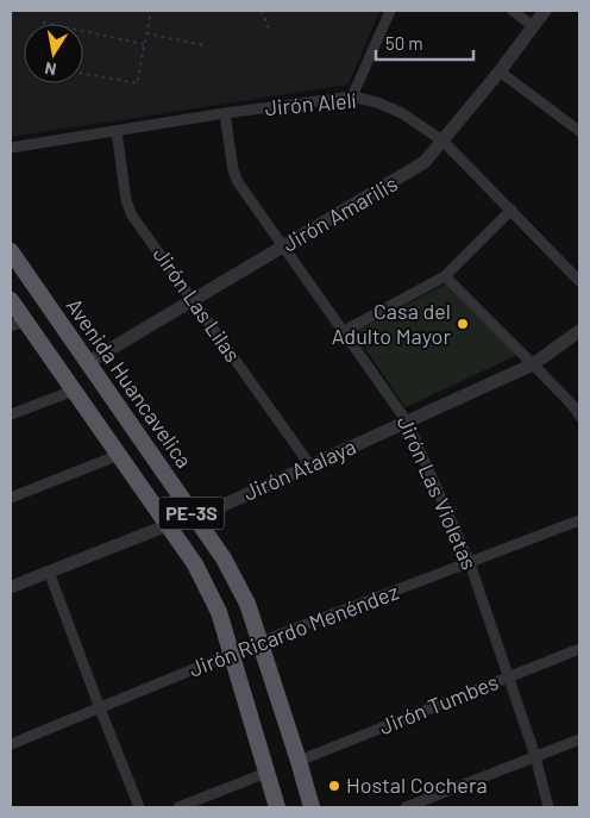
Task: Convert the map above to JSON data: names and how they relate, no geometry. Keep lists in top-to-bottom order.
{
  "streets": {
    "highway": ["Avenida Huancavelica", "PE-3S"],
    "street": [
      "Jirón Alelí",
      "Jirón Amarilis",
      "Jirón Las Lilas",
      "Jirón Atalaya",
      "Jirón Las Violetas",
      "Jirón Ricardo Menéndez",
      "Jirón Tumbes"
    ]
  },
  "crossings": [
    ["Jirón Alelí", "Jirón Amarilis"],
    ["Jirón Alelí", "Jirón Las Lilas"],
    ["Jirón Alelí", "Jirón Las Violetas"],
    ["Jirón Amarilis", "Jirón Las Lilas"],
    ["Jirón Amarilis", "Avenida Huancavelica"],
    ["Jirón Amarilis", "Jirón Las Violetas"],
    ["Jirón Las Lilas", "Jirón Atalaya"],
    ["Avenida Huancavelica", "Jirón Atalaya"],
    ["Avenida Huancavelica", "Jirón Ricardo Menéndez"],
    ["Avenida Huancavelica", "Jirón Tumbes"],
    ["Jirón Atalaya", "Jirón Las Violetas"],
    ["Jirón Atalaya", "PE-3S"],
    ["Jirón Las Violetas", "Jirón Ricardo Menéndez"],
    ["Jirón Las Violetas", "Jirón Tumbes"],
    ["PE-3S", "Jirón Ricardo Menéndez"]
  ],
  "places": ["Casa del Adulto Mayor", "Hostal Cochera"],
  "scale_bar": "50 m",
  "north": "bottom"
}
